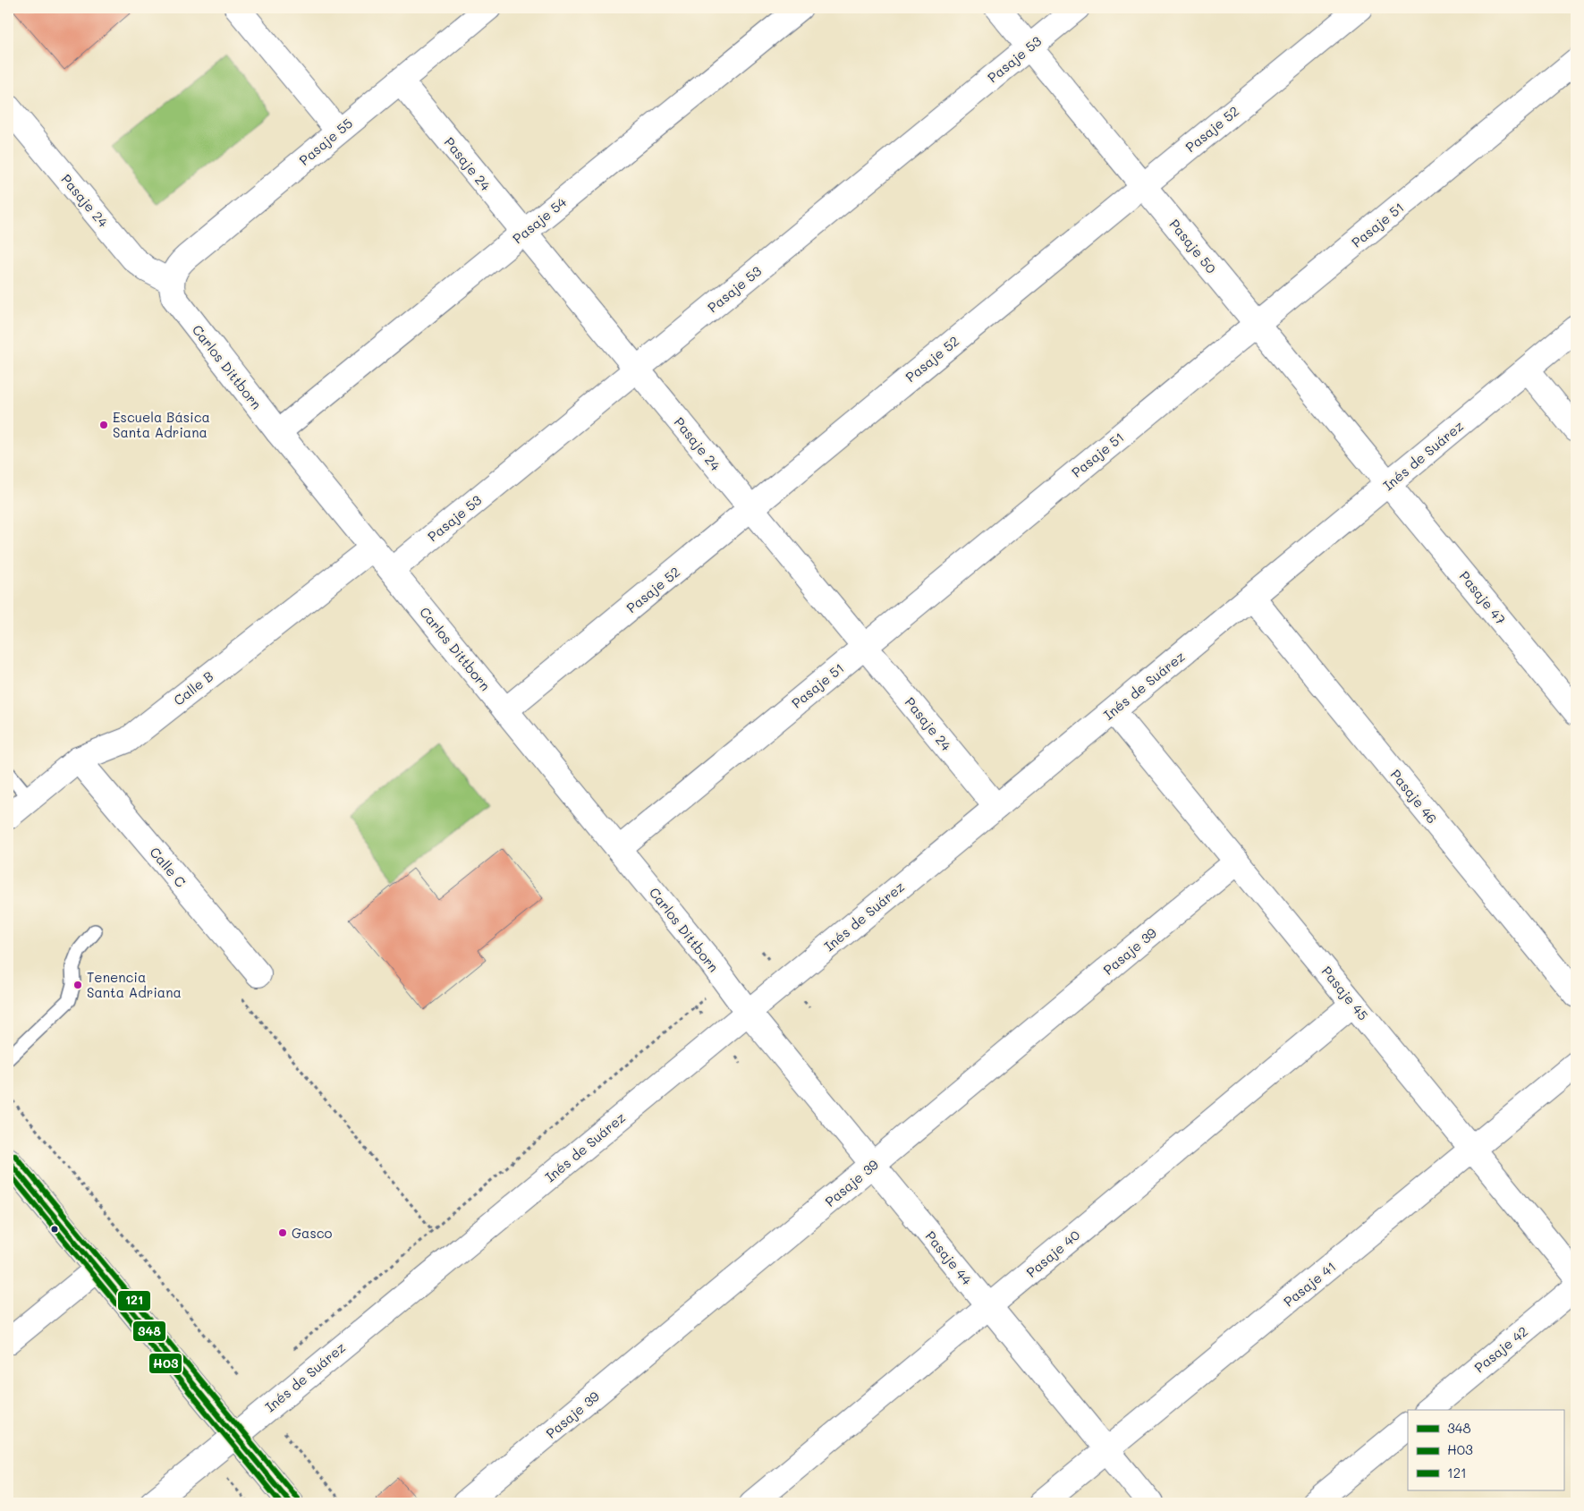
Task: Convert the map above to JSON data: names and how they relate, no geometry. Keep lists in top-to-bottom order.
{
  "streets": {
    "street": [
      "Pasaje 53",
      "Pasaje 52",
      "Pasaje 55",
      "Pasaje 24",
      "Pasaje 54",
      "Pasaje 51",
      "Pasaje 50",
      "Carlos Dittborn",
      "Inés de Suárez",
      "Pasaje 47",
      "Calle B",
      "Pasaje 46",
      "Calle C",
      "Pasaje 39",
      "Pasaje 45",
      "Pasaje 40",
      "Pasaje 44",
      "Pasaje 41",
      "Pasaje 42"
    ]
  },
  "crossings": [
    ["Pasaje 53", "Pasaje 24"],
    ["Pasaje 53", "Pasaje 50"],
    ["Pasaje 53", "Carlos Dittborn"],
    ["Pasaje 52", "Pasaje 24"],
    ["Pasaje 52", "Pasaje 50"],
    ["Pasaje 52", "Carlos Dittborn"],
    ["Pasaje 55", "Pasaje 24"],
    ["Pasaje 55", "Carlos Dittborn"],
    ["Pasaje 24", "Pasaje 54"],
    ["Pasaje 24", "Pasaje 51"],
    ["Pasaje 24", "Carlos Dittborn"],
    ["Pasaje 24", "Inés de Suárez"],
    ["Pasaje 54", "Carlos Dittborn"],
    ["Pasaje 51", "Pasaje 50"],
    ["Pasaje 51", "Carlos Dittborn"],
    ["Pasaje 50", "Inés de Suárez"],
    ["Pasaje 50", "Pasaje 47"],
    ["Carlos Dittborn", "Inés de Suárez"],
    ["Carlos Dittborn", "Calle B"],
    ["Carlos Dittborn", "Pasaje 44"],
    ["Inés de Suárez", "Pasaje 47"],
    ["Inés de Suárez", "Pasaje 46"],
    ["Inés de Suárez", "Pasaje 45"],
    ["Inés de Suárez", "Pasaje 44"],
    ["Calle B", "Calle C"],
    ["Pasaje 39", "Pasaje 45"],
    ["Pasaje 39", "Pasaje 44"],
    ["Pasaje 45", "Pasaje 40"],
    ["Pasaje 45", "Pasaje 41"],
    ["Pasaje 40", "Pasaje 44"],
    ["Pasaje 44", "Pasaje 41"]
  ],
  "places": ["Escuela Básica Santa Adriana", "Tenencia Santa Adriana", "Gasco"],
  "lines": ["transit line 121", "transit line 348", "transit line H03"],
  "legend": ["348", "H03", "121"]
}
